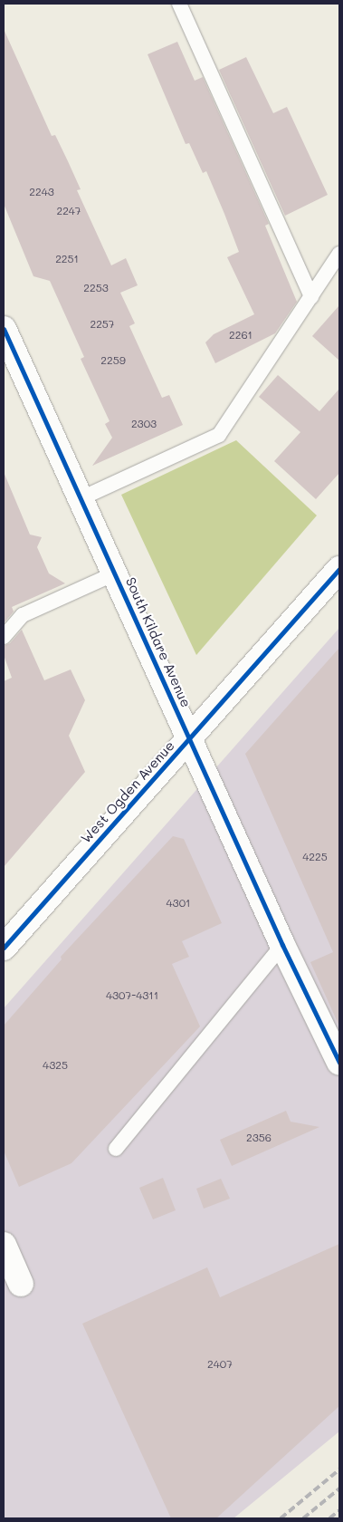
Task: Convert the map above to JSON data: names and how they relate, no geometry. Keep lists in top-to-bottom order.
{
  "streets": {
    "street": ["South Kildare Avenue", "West Ogden Avenue"]
  },
  "crossings": [
    ["South Kildare Avenue", "West Ogden Avenue"]
  ],
  "house_numbers": [
    "2243",
    "2247",
    "2251",
    "2253",
    "2257",
    "2261",
    "2259",
    "2303",
    "4225",
    "4301",
    "4307-4311",
    "4325",
    "2356",
    "2407"
  ]
}
